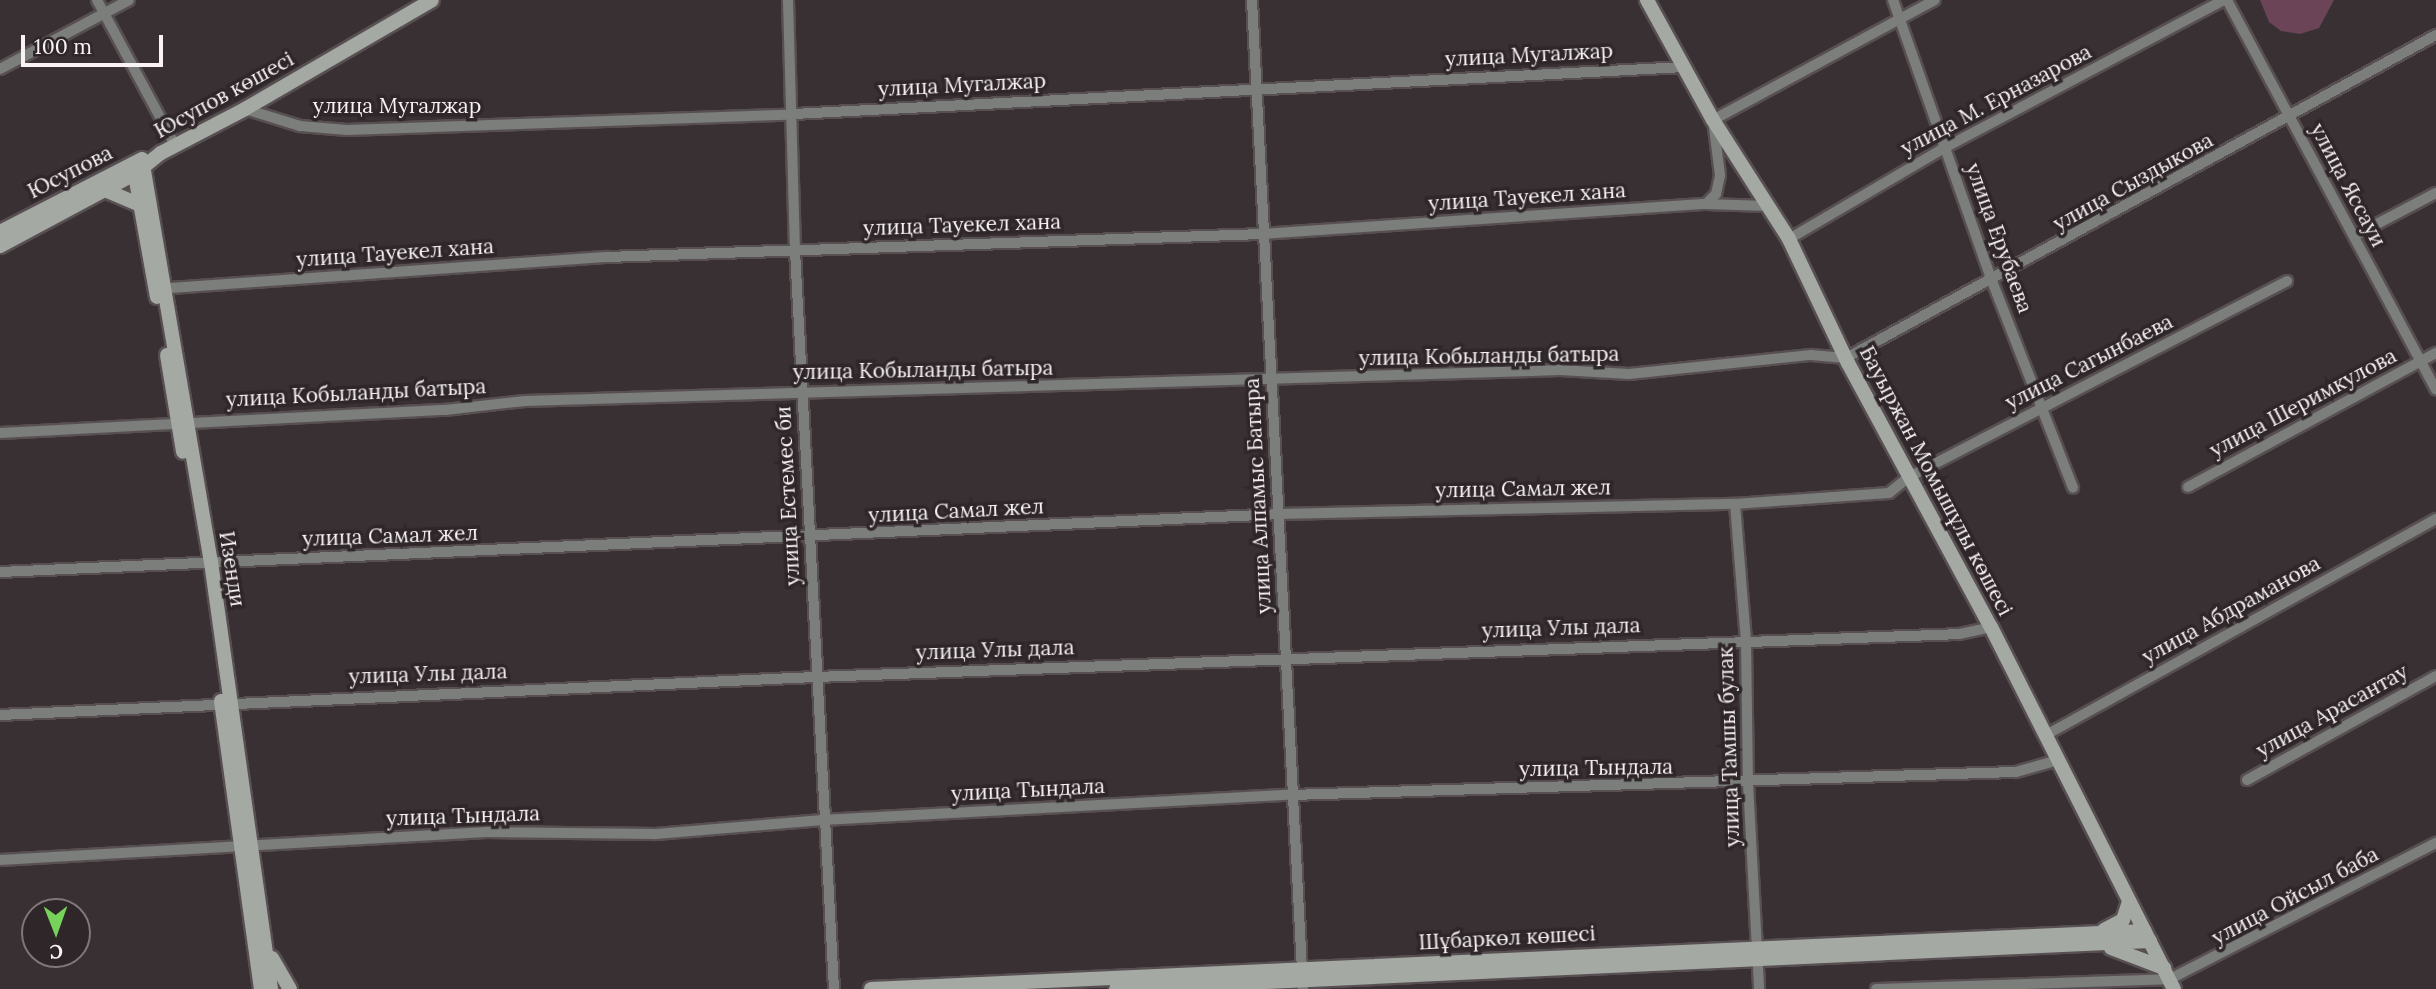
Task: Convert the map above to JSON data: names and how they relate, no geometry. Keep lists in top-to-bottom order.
{
  "streets": {
    "street": [
      "улица Мугалжар",
      "Юсупов көшесі",
      "улица М. Ерназарова",
      "Юсупова",
      "улица Сыздыкова",
      "улица Яссауи",
      "улица Тауекел хана",
      "улица Ерубаева",
      "улица Кобыланды батыра",
      "улица Сагынбаева",
      "улица Шеримкулова",
      "Бауыржан Момышұлы көшесі",
      "улица Самал жел",
      "улица Естемес би",
      "улица Алпамыс Батыра",
      "Изенди",
      "улица Абдраманова",
      "улица Улы дала",
      "улица Арасантау",
      "улица Тамшы булак",
      "улица Тындала",
      "улица Ойсыл баба",
      "Шұбаркөл көшесі"
    ]
  },
  "crossings": [
    ["улица Мугалжар", "Юсупов көшесі"],
    ["улица Мугалжар", "Бауыржан Момышұлы көшесі"],
    ["улица Мугалжар", "улица Естемес би"],
    ["улица Мугалжар", "улица Алпамыс Батыра"],
    ["Юсупов көшесі", "Юсупова"],
    ["улица М. Ерназарова", "улица Яссауи"],
    ["улица М. Ерназарова", "улица Ерубаева"],
    ["улица М. Ерназарова", "Бауыржан Момышұлы көшесі"],
    ["Юсупова", "Изенди"],
    ["улица Сыздыкова", "улица Яссауи"],
    ["улица Сыздыкова", "улица Ерубаева"],
    ["улица Сыздыкова", "улица Кобыланды батыра"],
    ["улица Сыздыкова", "Бауыржан Момышұлы көшесі"],
    ["улица Яссауи", "улица Шеримкулова"],
    ["улица Тауекел хана", "Бауыржан Момышұлы көшесі"],
    ["улица Тауекел хана", "улица Естемес би"],
    ["улица Тауекел хана", "улица Алпамыс Батыра"],
    ["улица Тауекел хана", "Изенди"],
    ["улица Ерубаева", "улица Сагынбаева"],
    ["улица Кобыланды батыра", "Бауыржан Момышұлы көшесі"],
    ["улица Кобыланды батыра", "улица Естемес би"],
    ["улица Кобыланды батыра", "улица Алпамыс Батыра"],
    ["улица Кобыланды батыра", "Изенди"],
    ["улица Сагынбаева", "Бауыржан Момышұлы көшесі"],
    ["улица Сагынбаева", "улица Самал жел"],
    ["Бауыржан Момышұлы көшесі", "улица Самал жел"],
    ["Бауыржан Момышұлы көшесі", "улица Абдраманова"],
    ["Бауыржан Момышұлы көшесі", "улица Улы дала"],
    ["Бауыржан Момышұлы көшесі", "улица Тындала"],
    ["Бауыржан Момышұлы көшесі", "улица Ойсыл баба"],
    ["Бауыржан Момышұлы көшесі", "Шұбаркөл көшесі"],
    ["улица Самал жел", "улица Естемес би"],
    ["улица Самал жел", "улица Алпамыс Батыра"],
    ["улица Самал жел", "Изенди"],
    ["улица Самал жел", "улица Тамшы булак"],
    ["улица Естемес би", "улица Улы дала"],
    ["улица Естемес би", "улица Тындала"],
    ["улица Алпамыс Батыра", "улица Улы дала"],
    ["улица Алпамыс Батыра", "улица Тындала"],
    ["улица Алпамыс Батыра", "Шұбаркөл көшесі"],
    ["Изенди", "улица Улы дала"],
    ["Изенди", "улица Тындала"],
    ["улица Улы дала", "улица Тамшы булак"],
    ["улица Тамшы булак", "улица Тындала"],
    ["улица Тамшы булак", "Шұбаркөл көшесі"]
  ],
  "scale_bar": "100 m",
  "north": "bottom"
}
